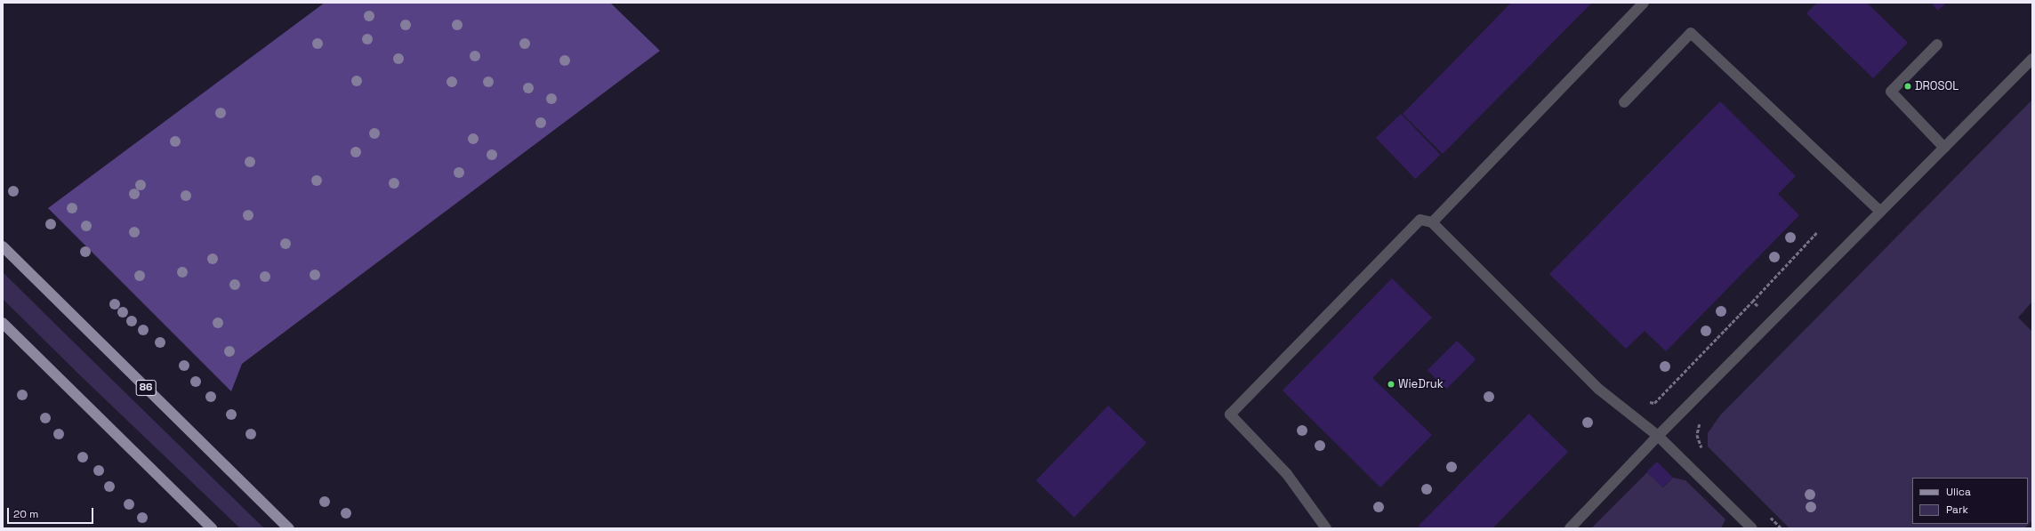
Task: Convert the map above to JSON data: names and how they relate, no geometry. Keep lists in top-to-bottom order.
{
  "streets": {
    "main road": ["86"]
  },
  "places": ["DROSOL", "WieDruk"],
  "legend": ["Ulica", "Park"],
  "scale_bar": "20 m"
}
